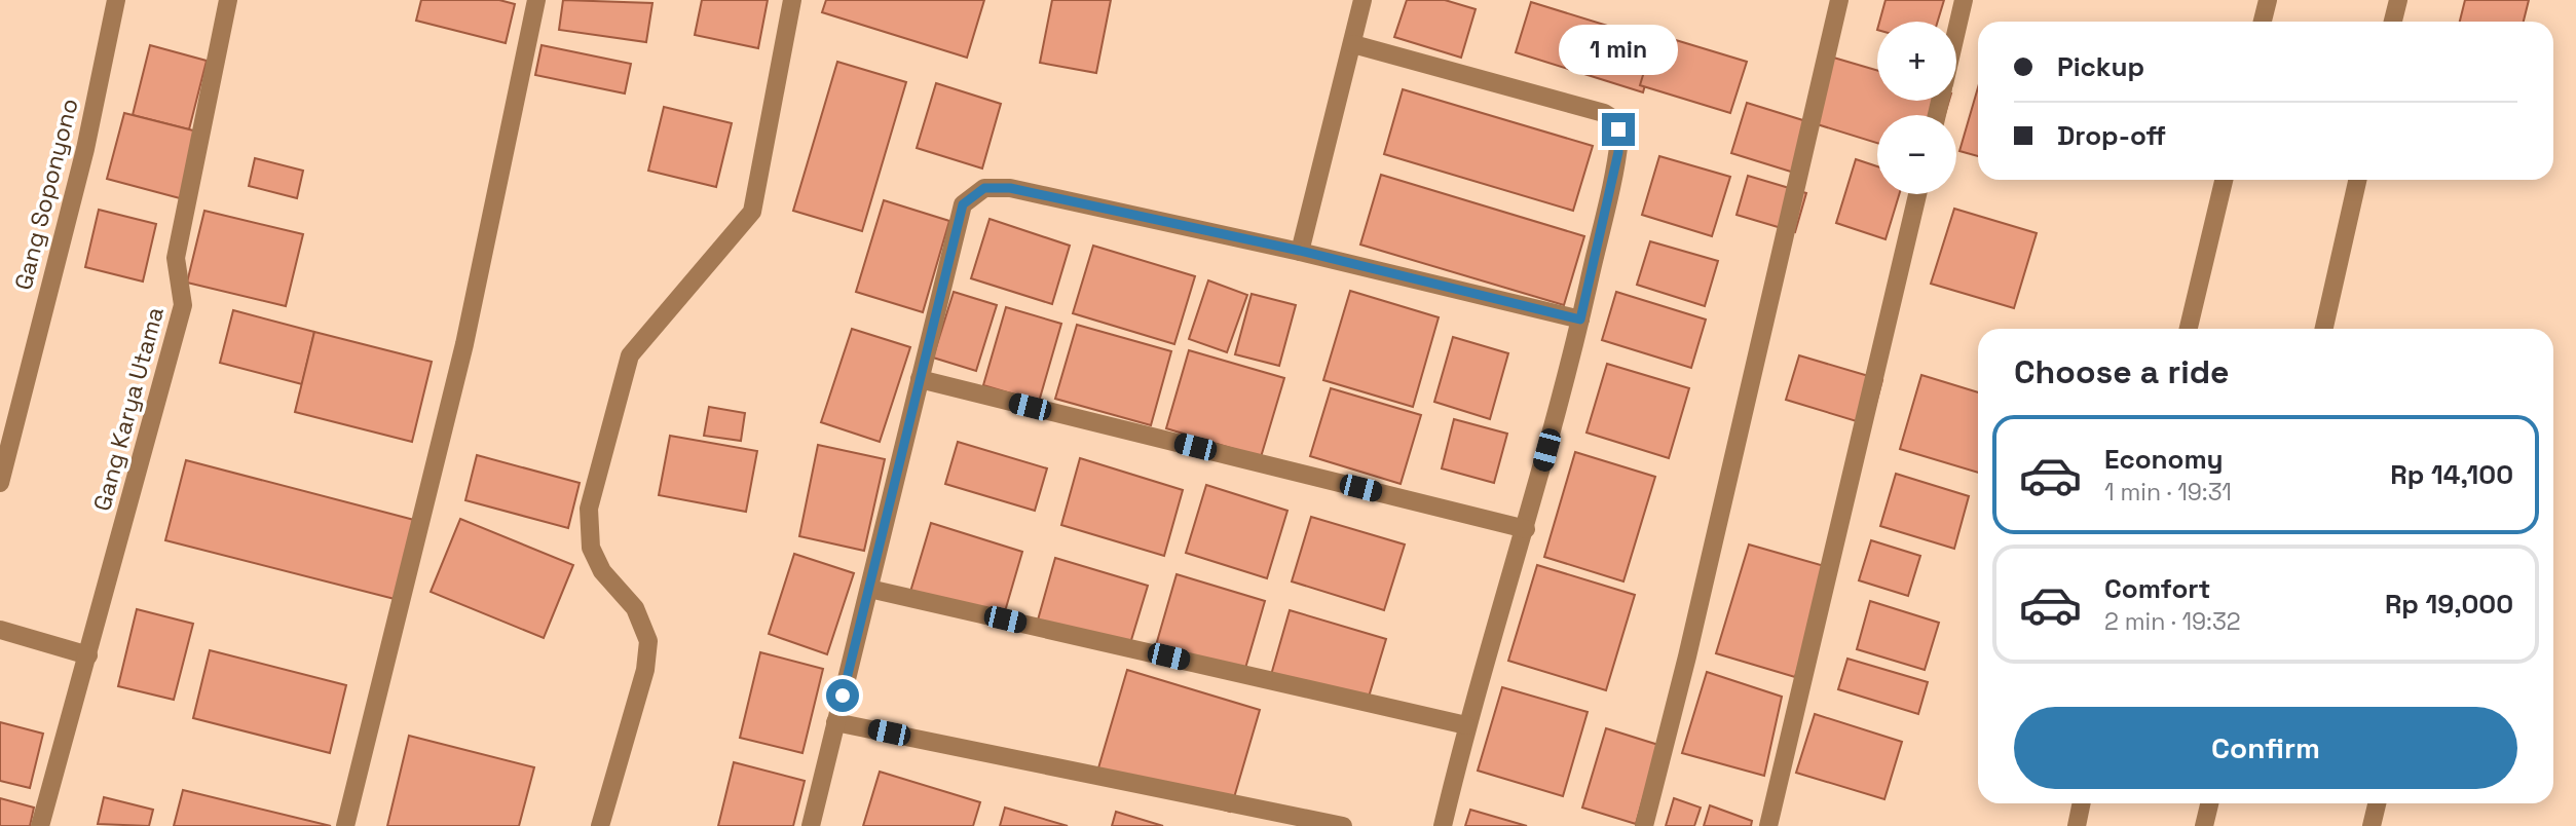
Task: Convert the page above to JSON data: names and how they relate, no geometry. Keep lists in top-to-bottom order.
{
  "streets": {
    "street": ["Gang Soponyono", "Gang Karya Utama"]
  },
  "page": {
    "map_buttons": ["+", "−"],
    "banner": ["Pickup", "Drop-off"],
    "bubble": "1 min",
    "heading": "Choose a ride",
    "list": [
      {
        "name": "Economy",
        "note": "1 min · 19:31",
        "value": "Rp 14,100"
      },
      {
        "name": "Comfort",
        "note": "2 min · 19:32",
        "value": "Rp 19,000"
      }
    ],
    "buttons": "Confirm"
  }
}
